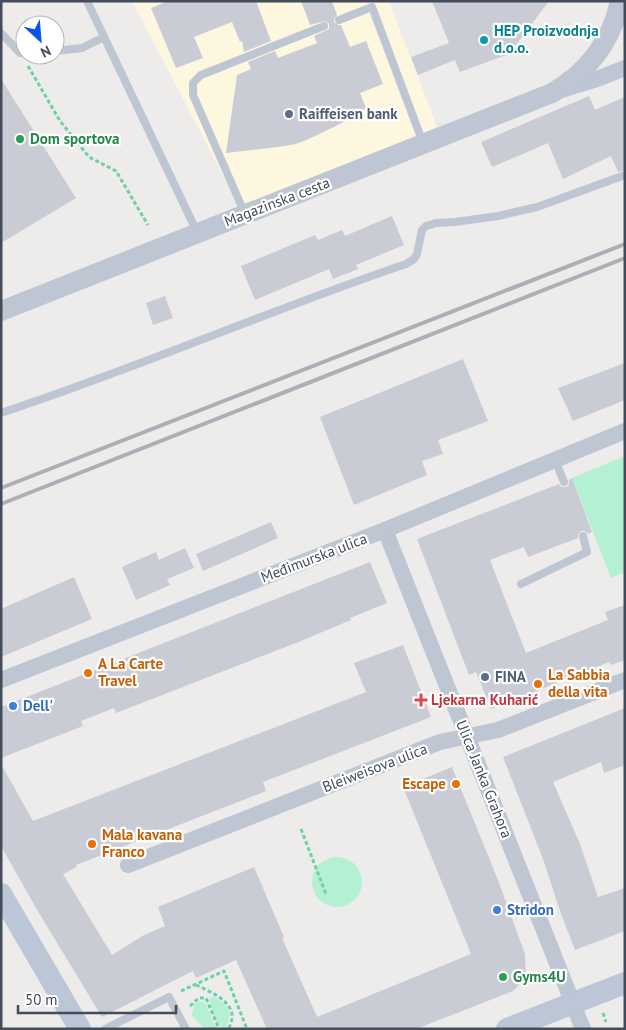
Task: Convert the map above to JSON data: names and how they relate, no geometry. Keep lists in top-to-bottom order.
{
  "streets": {
    "street": [
      "Magazinska cesta",
      "Međimurska ulica",
      "Bleiweisova ulica",
      "Ulica Janka Grahora"
    ]
  },
  "crossings": [
    ["Međimurska ulica", "Ulica Janka Grahora"],
    ["Bleiweisova ulica", "Ulica Janka Grahora"]
  ],
  "places": {
    "other": [
      "HEP Proizvodnja d.o.o.",
      "Raiffeisen bank",
      "Dom sportova",
      "A La Carte Travel",
      "FINA",
      "La Sabbia della vita",
      "Dell'",
      "Escape",
      "Mala kavana Franco",
      "Stridon",
      "Gyms4U"
    ],
    "health": ["Ljekarna Kuharić"]
  },
  "scale_bar": "50 m",
  "north": "bottom right"
}
